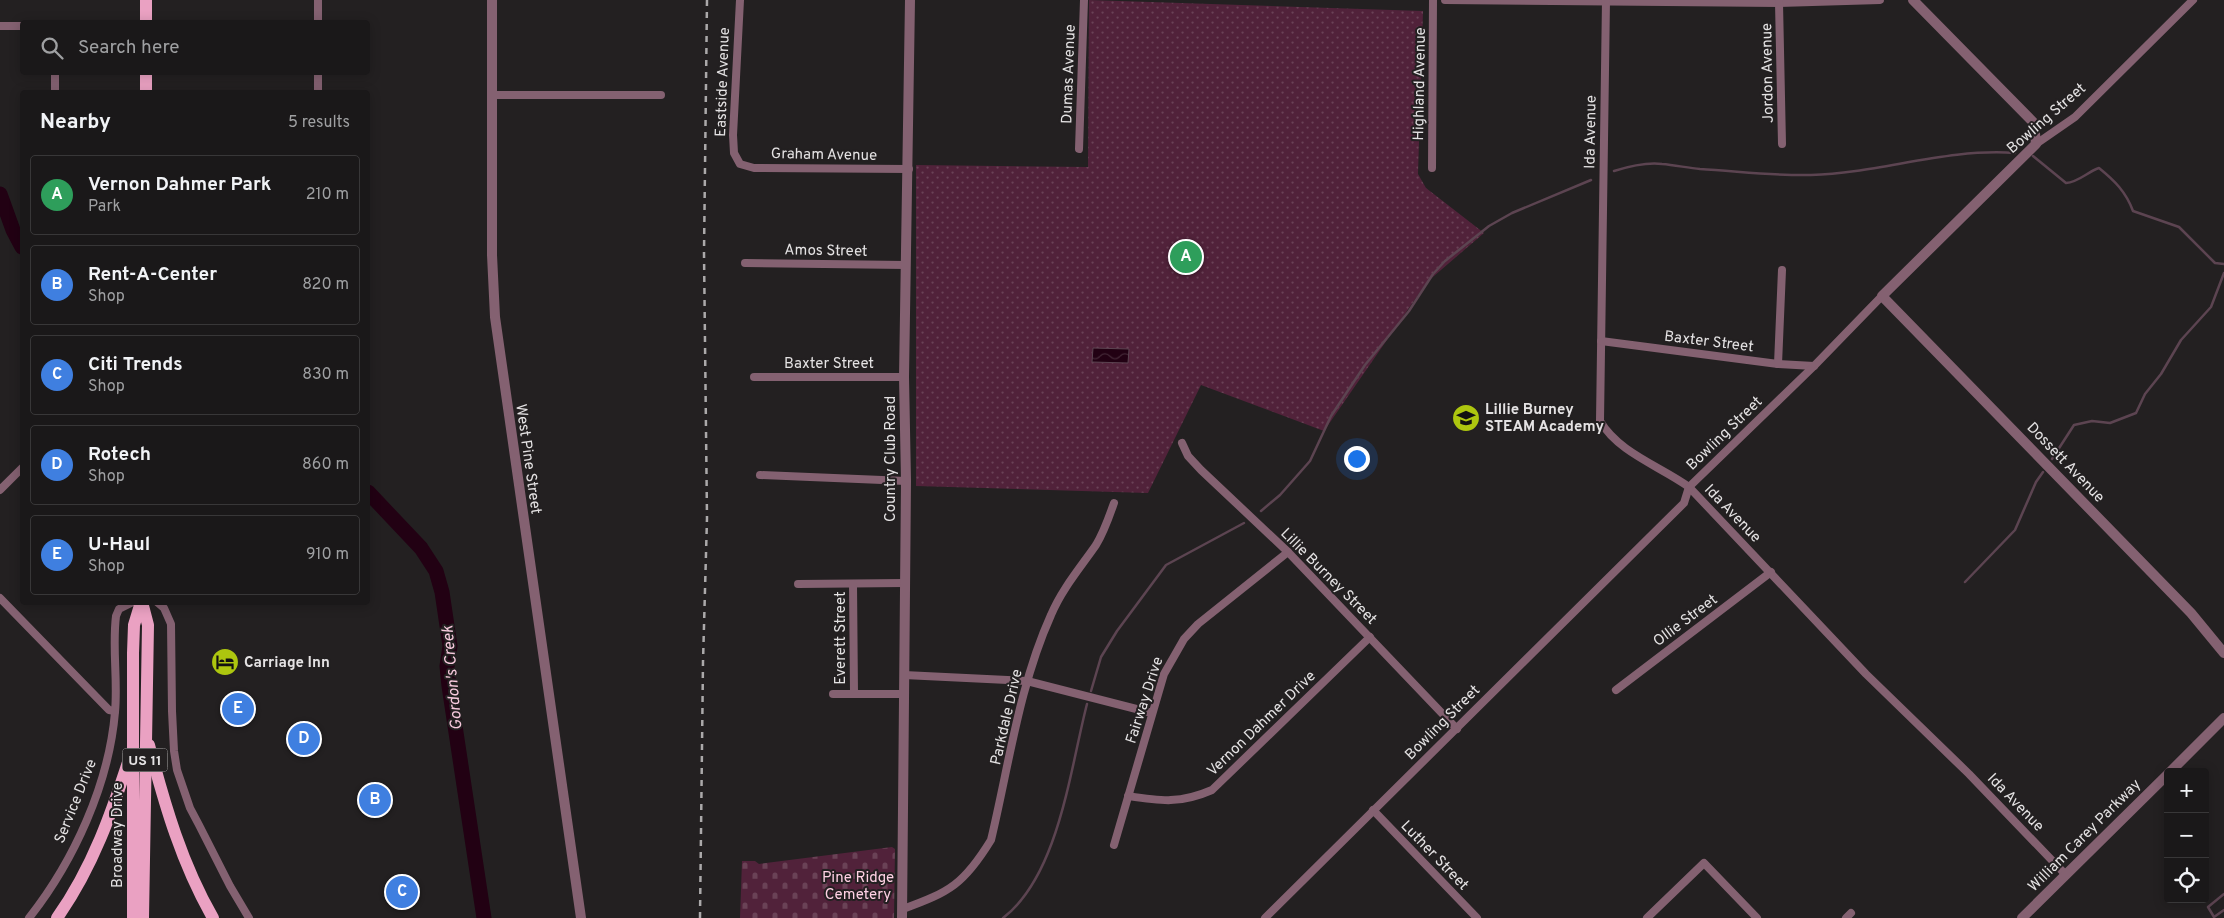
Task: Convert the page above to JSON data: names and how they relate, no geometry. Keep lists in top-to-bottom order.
{
  "streets": {
    "main road": ["US 11", "Broadway Drive"],
    "street": [
      "Jordon Avenue",
      "Dumas Avenue",
      "Eastside Avenue",
      "Highland Avenue",
      "Bowling Street",
      "Ida Avenue",
      "Graham Avenue",
      "Amos Street",
      "Baxter Street",
      "West Pine Street",
      "Country Club Road",
      "Dossett Avenue",
      "Lillie Burney Street",
      "Ollie Street",
      "Everett Street",
      "Fairway Drive",
      "Parkdale Drive",
      "Vernon Dahmer Drive",
      "Service Drive",
      "William Carey Parkway",
      "Luther Street"
    ]
  },
  "crossings": [
    ["Eastside Avenue", "Graham Avenue"],
    ["Bowling Street", "Ida Avenue"],
    ["Bowling Street", "Baxter Street"],
    ["Bowling Street", "Dossett Avenue"],
    ["Bowling Street", "Lillie Burney Street"],
    ["Bowling Street", "Luther Street"],
    ["Ida Avenue", "Baxter Street"],
    ["Ida Avenue", "Ollie Street"],
    ["Ida Avenue", "William Carey Parkway"],
    ["Graham Avenue", "Country Club Road"],
    ["Amos Street", "Country Club Road"],
    ["Baxter Street", "Country Club Road"],
    ["Country Club Road", "Everett Street"],
    ["Country Club Road", "Parkdale Drive"],
    ["Lillie Burney Street", "Fairway Drive"],
    ["Lillie Burney Street", "Vernon Dahmer Drive"],
    ["Fairway Drive", "Vernon Dahmer Drive"]
  ],
  "water": ["Gordon's Creek"],
  "parks": ["Pine Ridge Cemetery"],
  "places": {
    "school or university": ["Lillie Burney STEAM Academy"],
    "hotel": ["Carriage Inn"]
  },
  "page": {
    "search": "Search here",
    "heading": ["Nearby", "5 results"],
    "list": [
      {
        "mark": "A",
        "name": "Vernon Dahmer Park",
        "note": "Park",
        "value": "210 m"
      },
      {
        "mark": "B",
        "name": "Rent-A-Center",
        "note": "Shop",
        "value": "820 m"
      },
      {
        "mark": "C",
        "name": "Citi Trends",
        "note": "Shop",
        "value": "830 m"
      },
      {
        "mark": "D",
        "name": "Rotech",
        "note": "Shop",
        "value": "860 m"
      },
      {
        "mark": "E",
        "name": "U-Haul",
        "note": "Shop",
        "value": "910 m"
      }
    ],
    "pins": [
      "A",
      "E",
      "D",
      "B",
      "C"
    ],
    "map_buttons": ["+", "−"]
  }
}
